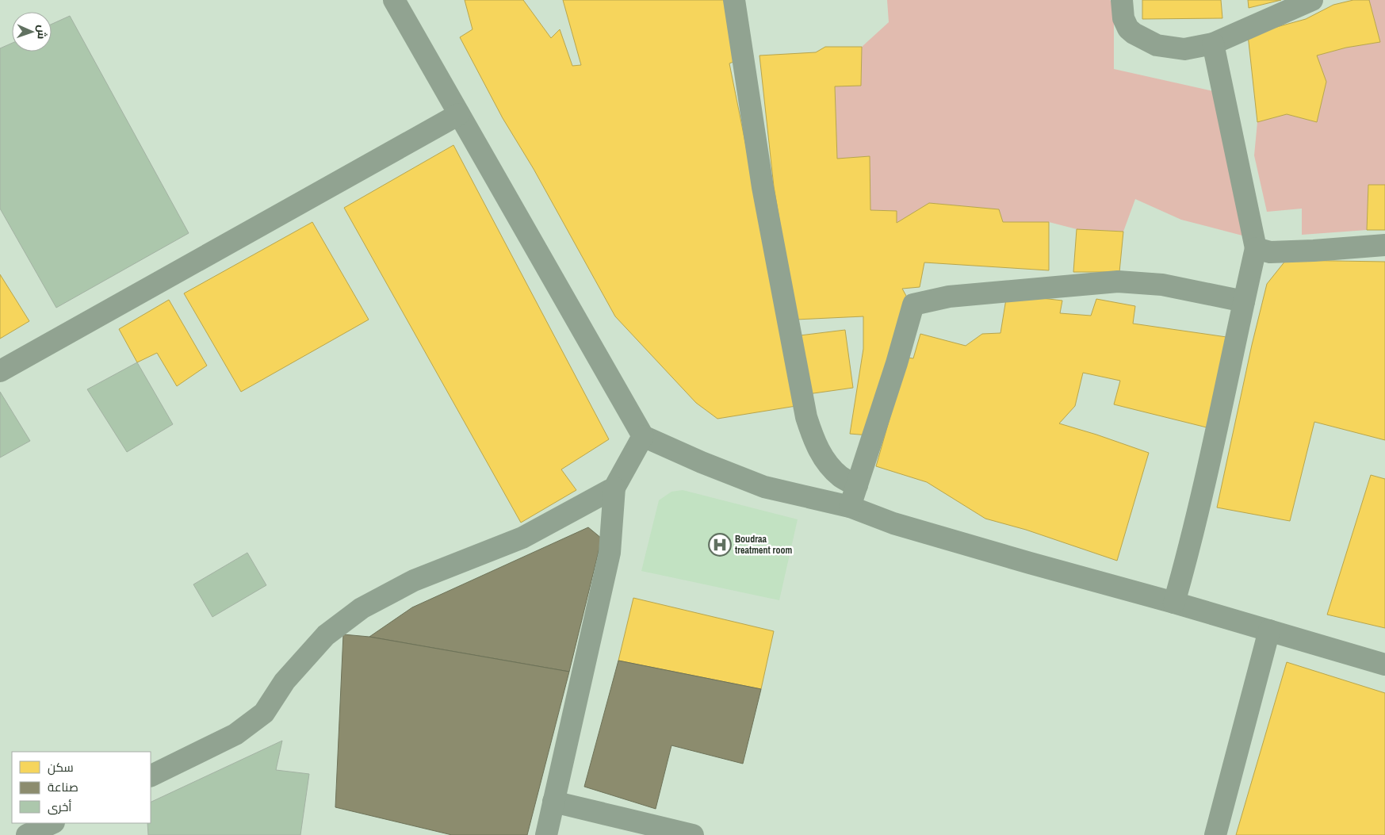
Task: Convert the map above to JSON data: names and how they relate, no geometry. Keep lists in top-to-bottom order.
{
  "places": {
    "hospital": ["Boudraa treatment room"]
  },
  "legend": ["سكن", "صناعة", "أخرى"],
  "north": "right"
}
